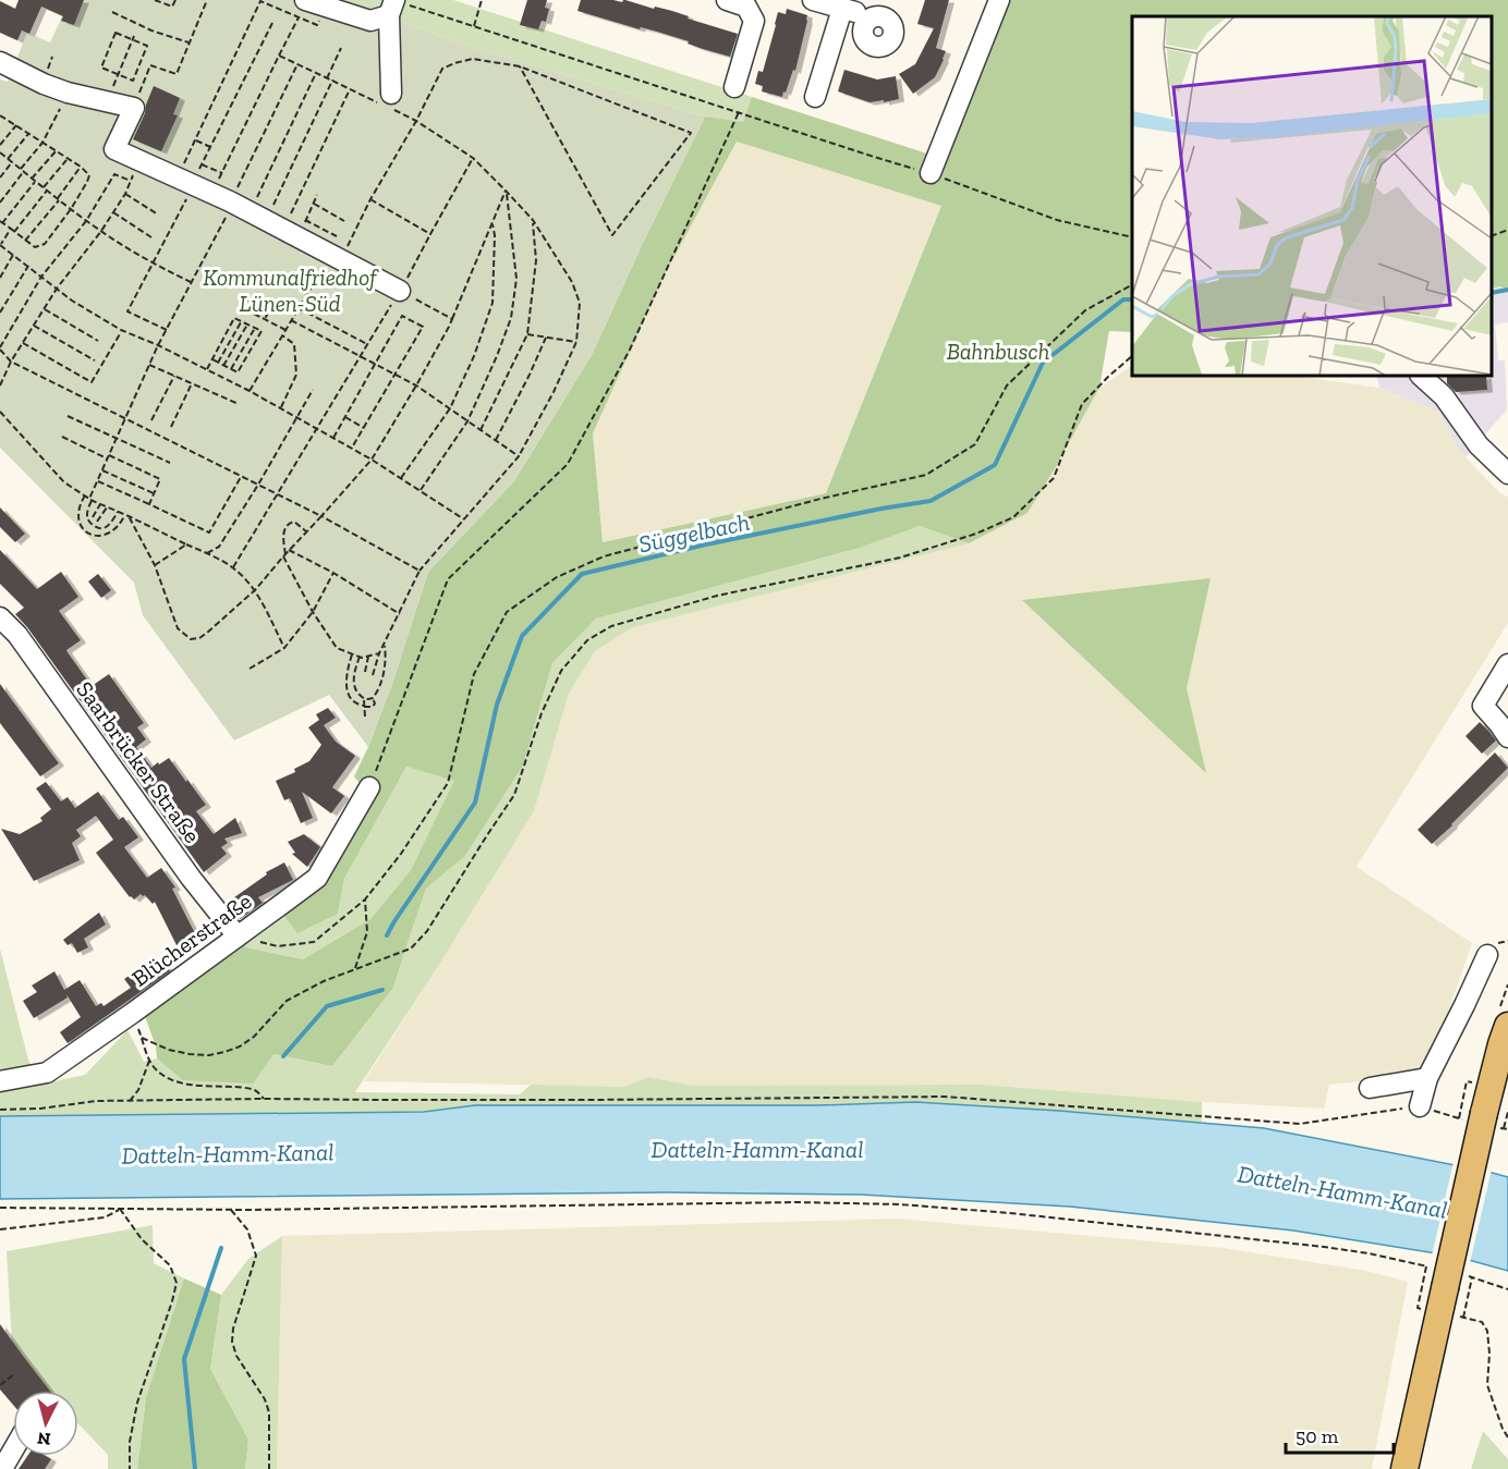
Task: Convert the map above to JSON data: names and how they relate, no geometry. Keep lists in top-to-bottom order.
{
  "streets": {
    "street": ["Saarbrücker Straße", "Blücherstraße"]
  },
  "crossings": [
    ["Saarbrücker Straße", "Blücherstraße"]
  ],
  "water": ["Süggelbach", "Datteln-Hamm-Kanal"],
  "parks": ["Kommunalfriedhof Lünen-Süd", "Bahnbusch"],
  "scale_bar": "50 m",
  "north": "bottom"
}
